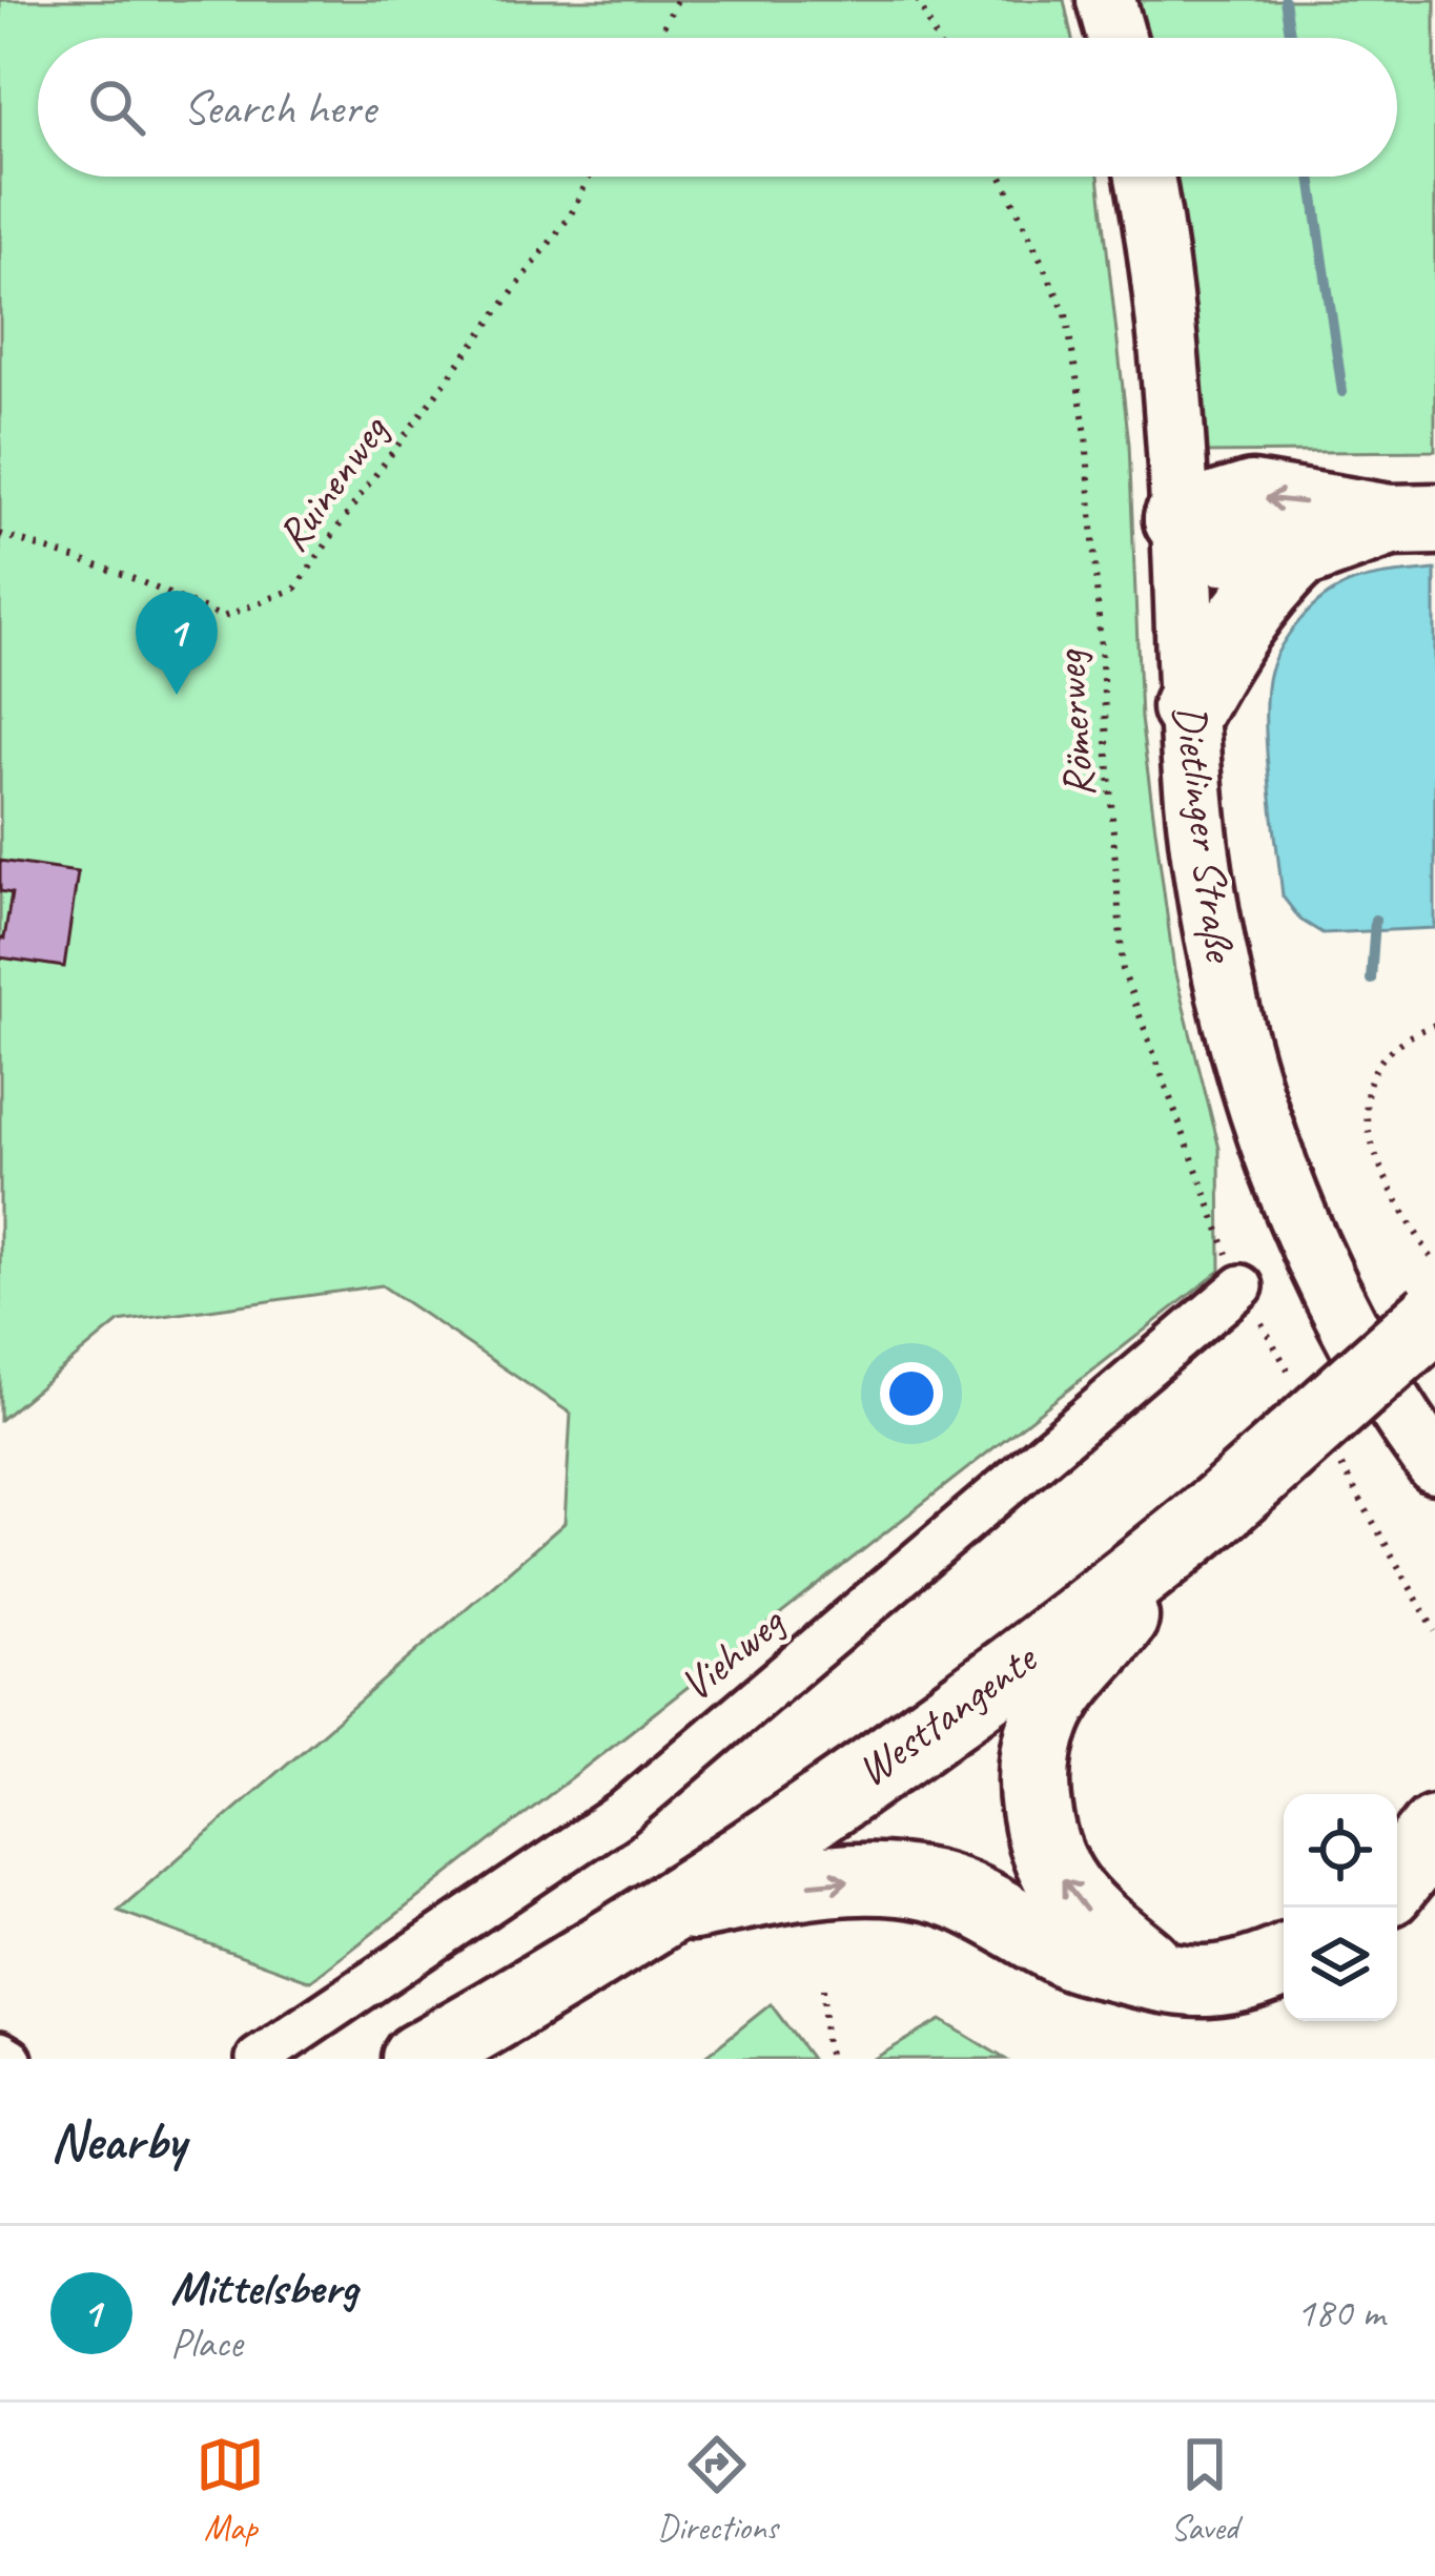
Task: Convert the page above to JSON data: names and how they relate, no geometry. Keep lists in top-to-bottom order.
{
  "streets": {
    "highway": ["Westtangente"],
    "main road": ["Dietlinger Straße"],
    "street": ["Viehweg"],
    "path": ["Ruinenweg", "Römerweg"]
  },
  "crossings": [
    ["Römerweg", "Viehweg"]
  ],
  "page": {
    "search": "Search here",
    "pins": "1",
    "heading": "Nearby",
    "list": [
      {
        "mark": "1",
        "name": "Mittelsberg",
        "note": "Place",
        "value": "180 m"
      }
    ],
    "nav": ["Map", "Directions", "Saved"]
  }
}
